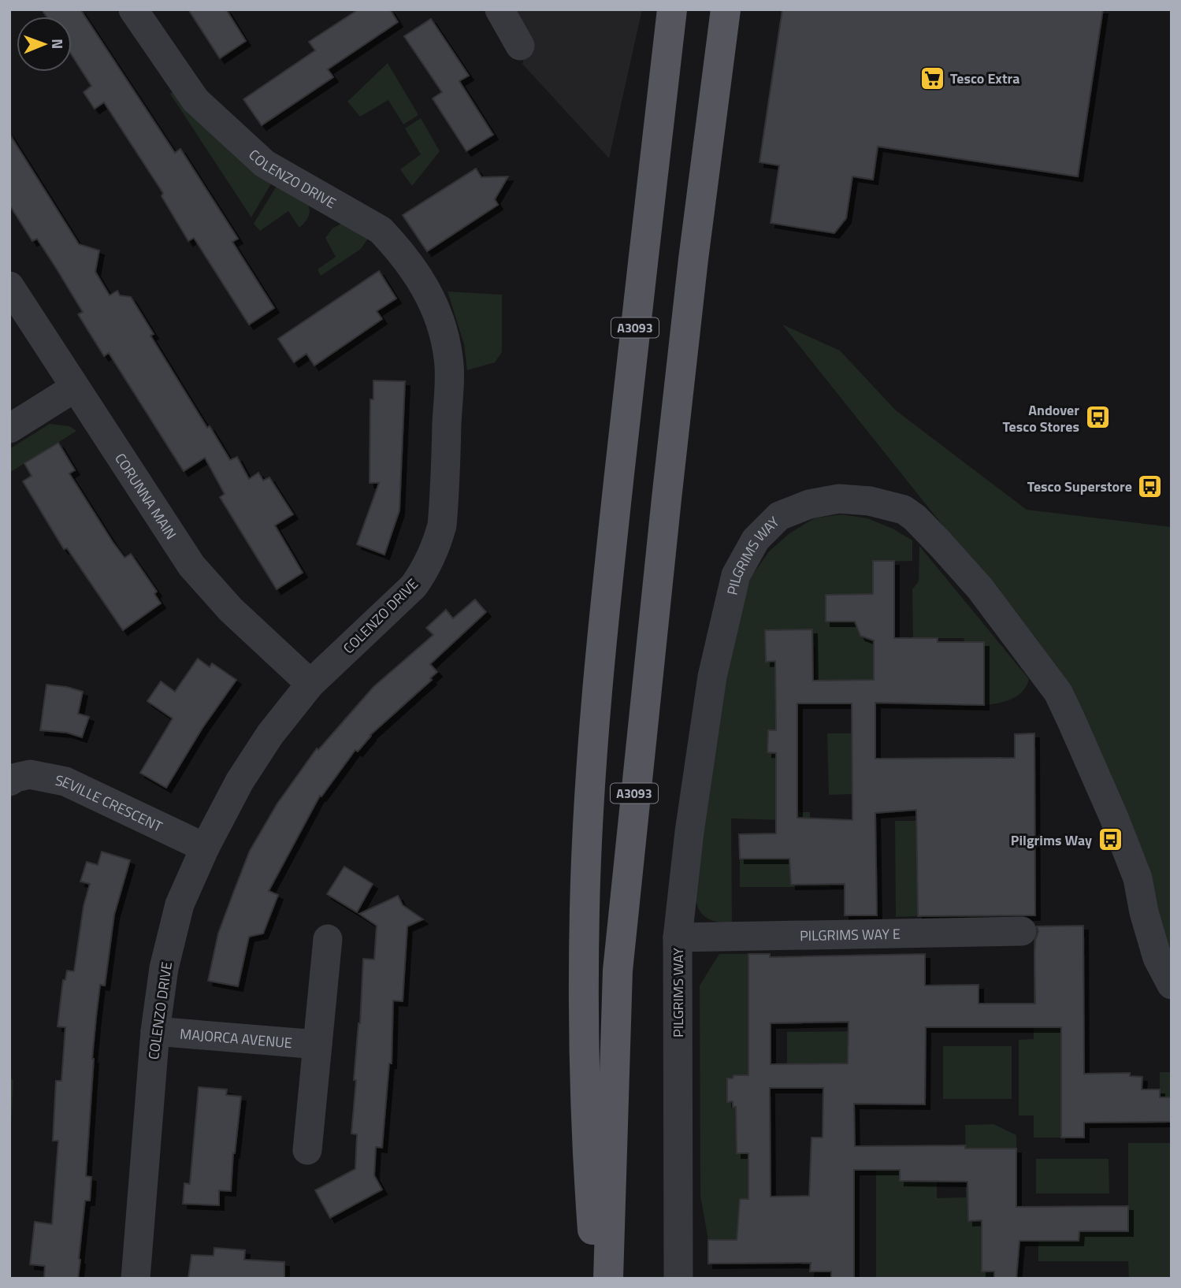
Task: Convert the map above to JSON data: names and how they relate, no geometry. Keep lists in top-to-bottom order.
{
  "streets": {
    "main road": ["A3093"],
    "street": [
      "COLENZO DRIVE",
      "CORUNNA MAIN",
      "PILGRIMS WAY",
      "SEVILLE CRESCENT",
      "PILGRIMS WAY E",
      "MAJORCA AVENUE"
    ]
  },
  "crossings": [
    ["COLENZO DRIVE", "CORUNNA MAIN"],
    ["COLENZO DRIVE", "SEVILLE CRESCENT"],
    ["COLENZO DRIVE", "MAJORCA AVENUE"],
    ["PILGRIMS WAY", "PILGRIMS WAY E"]
  ],
  "places": {
    "supermarket": ["Tesco Extra"],
    "bus stop": ["Andover Tesco Stores", "Tesco Superstore", "Pilgrims Way"]
  },
  "north": "right"
}
